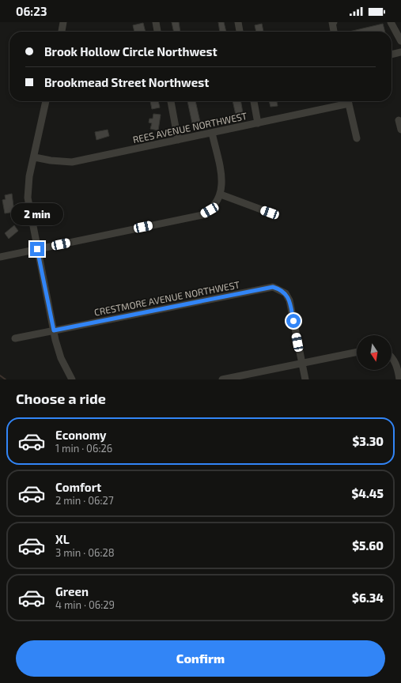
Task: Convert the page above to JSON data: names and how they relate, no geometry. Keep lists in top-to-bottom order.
{
  "streets": {
    "street": ["REES AVENUE NORTHWEST", "CRESTMORE AVENUE NORTHWEST"]
  },
  "north": "bottom",
  "page": {
    "status": "06:23",
    "banner": ["Brook Hollow Circle Northwest", "Brookmead Street Northwest"],
    "bubble": "2 min",
    "heading": "Choose a ride",
    "list": [
      {
        "name": "Economy",
        "note": "1 min · 06:26",
        "value": "$3.30"
      },
      {
        "name": "Comfort",
        "note": "2 min · 06:27",
        "value": "$4.45"
      },
      {
        "name": "XL",
        "note": "3 min · 06:28",
        "value": "$5.60"
      },
      {
        "name": "Green",
        "note": "4 min · 06:29",
        "value": "$6.34"
      }
    ],
    "buttons": "Confirm"
  }
}
